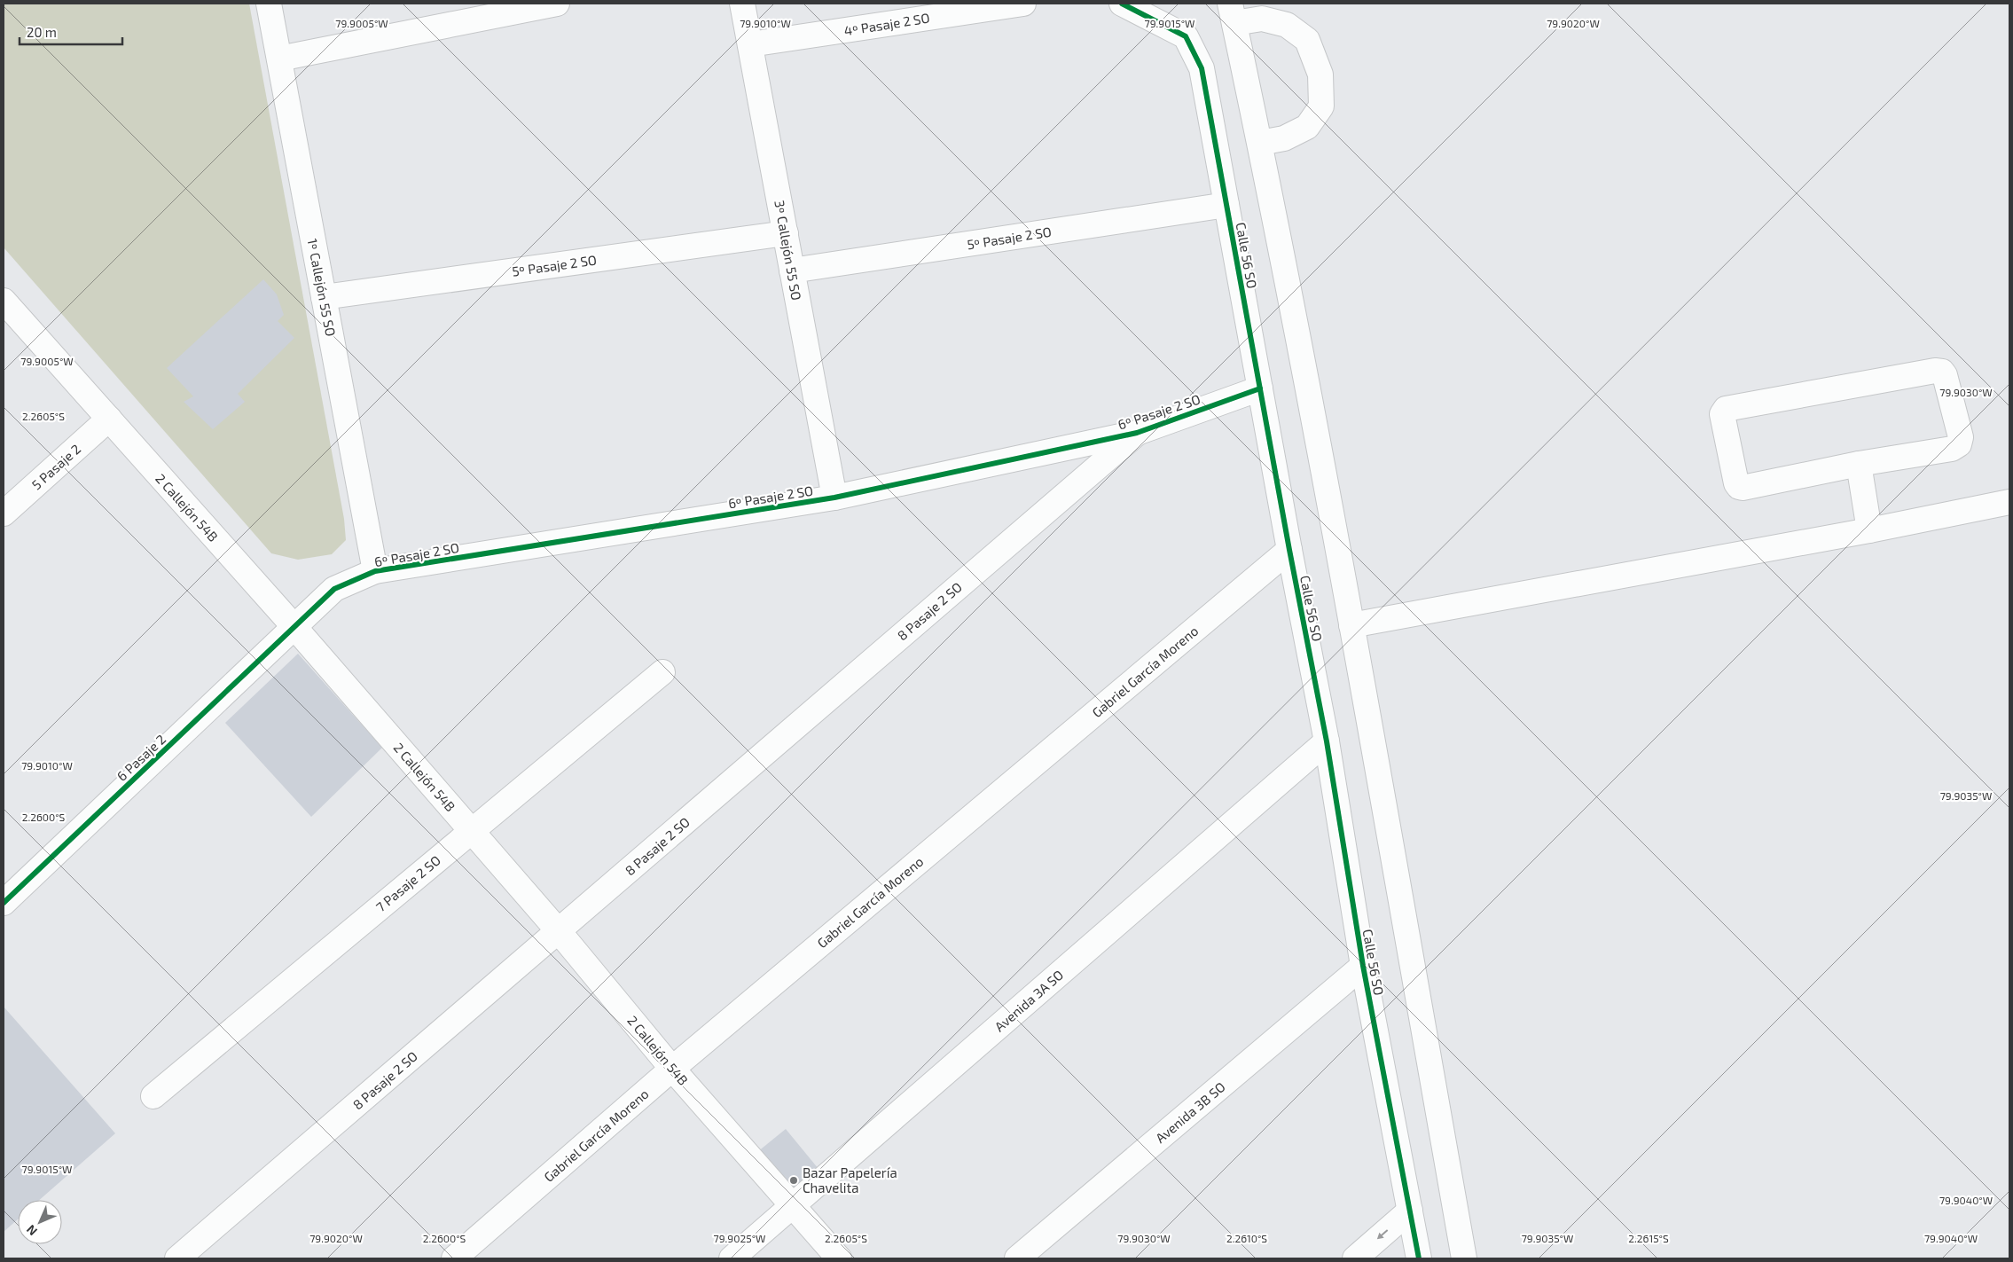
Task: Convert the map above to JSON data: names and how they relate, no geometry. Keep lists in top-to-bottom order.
{
  "streets": {
    "street": [
      "4º Pasaje 2 SO",
      "5º Pasaje 2 SO",
      "3º Callejón 55 SO",
      "Calle 56 SO",
      "1º Callejón 55 SO",
      "6º Pasaje 2 SO",
      "5 Pasaje 2",
      "2 Callejón 54B",
      "8 Pasaje 2 SO",
      "Gabriel García Moreno",
      "6 Pasaje 2",
      "7 Pasaje 2 SO",
      "Avenida 3A SO",
      "Avenida 3B SO"
    ]
  },
  "crossings": [
    ["4º Pasaje 2 SO", "3º Callejón 55 SO"],
    ["5º Pasaje 2 SO", "3º Callejón 55 SO"],
    ["5º Pasaje 2 SO", "Calle 56 SO"],
    ["5º Pasaje 2 SO", "1º Callejón 55 SO"],
    ["3º Callejón 55 SO", "6º Pasaje 2 SO"],
    ["Calle 56 SO", "6º Pasaje 2 SO"],
    ["Calle 56 SO", "Gabriel García Moreno"],
    ["Calle 56 SO", "Avenida 3A SO"],
    ["Calle 56 SO", "Avenida 3B SO"],
    ["1º Callejón 55 SO", "6º Pasaje 2 SO"],
    ["6º Pasaje 2 SO", "2 Callejón 54B"],
    ["6º Pasaje 2 SO", "8 Pasaje 2 SO"],
    ["6º Pasaje 2 SO", "6 Pasaje 2"],
    ["5 Pasaje 2", "2 Callejón 54B"],
    ["2 Callejón 54B", "8 Pasaje 2 SO"],
    ["2 Callejón 54B", "Gabriel García Moreno"],
    ["2 Callejón 54B", "6 Pasaje 2"],
    ["2 Callejón 54B", "7 Pasaje 2 SO"],
    ["2 Callejón 54B", "Avenida 3A SO"]
  ],
  "places": ["Bazar Papelería Chavelita"],
  "scale_bar": "20 m",
  "north": "bottom left",
  "coordinates": [
    "79.9005°W",
    "79.9010°W",
    "79.9015°W",
    "79.9020°W",
    "79.9030°W",
    "2.2605°S",
    "79.9035°W",
    "2.2600°S",
    "79.9040°W",
    "79.9025°W",
    "2.2610°S",
    "2.2615°S"
  ]
}
